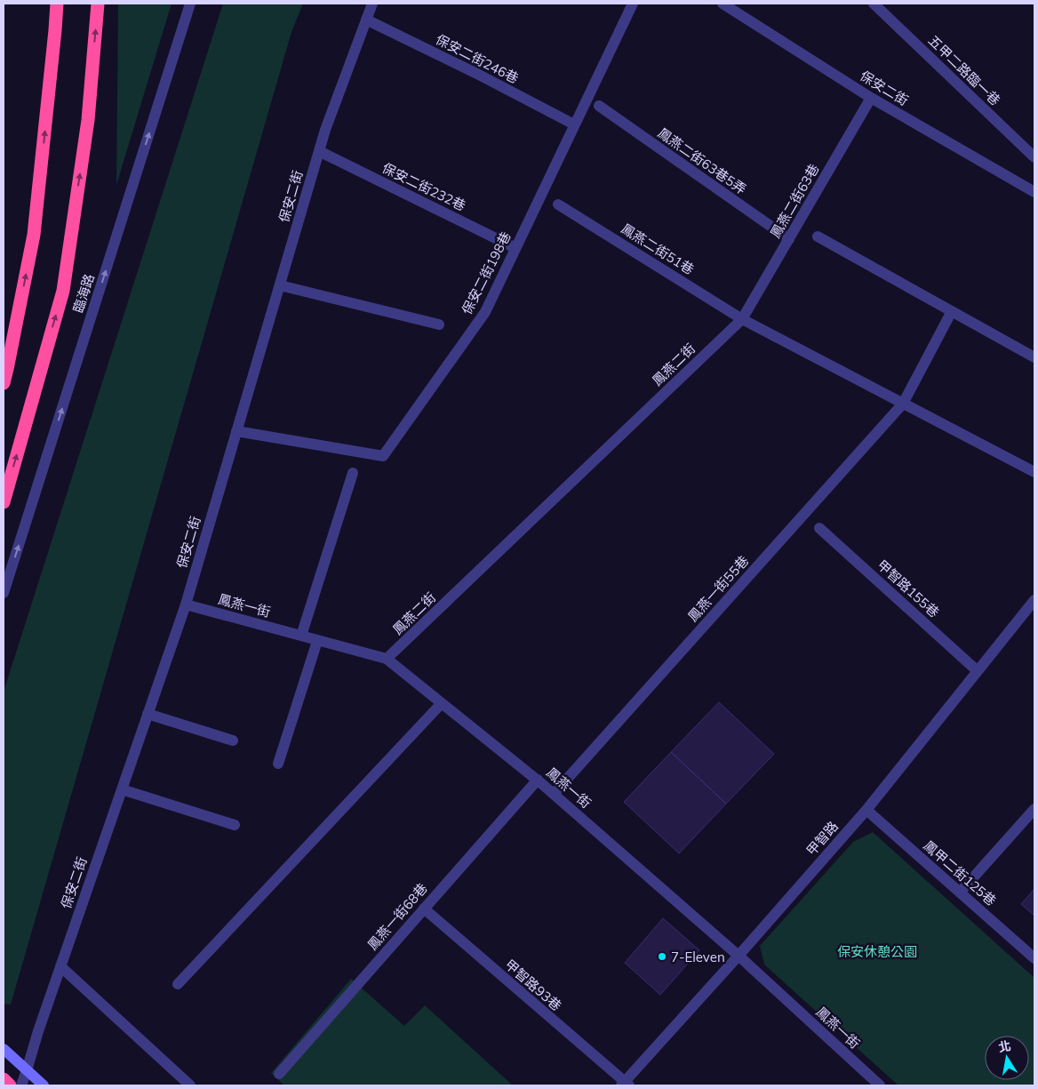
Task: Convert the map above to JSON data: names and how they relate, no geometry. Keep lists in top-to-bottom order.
{
  "streets": {
    "street": [
      "保安二街246巷",
      "五甲二路臨一巷",
      "保安二街",
      "鳳燕二街63巷5弄",
      "保安二街232巷",
      "鳳燕二街63巷",
      "鳳燕二街51巷",
      "保安二街198巷",
      "臨海路",
      "鳳燕二街",
      "鳳燕一街55巷",
      "甲智路155巷",
      "鳳燕一街",
      "甲智路",
      "鳳甲二街125巷",
      "鳳燕一街68巷",
      "甲智路93巷"
    ]
  },
  "crossings": [
    ["保安二街246巷", "保安二街"],
    ["保安二街246巷", "保安二街198巷"],
    ["保安二街", "保安二街232巷"],
    ["保安二街", "鳳燕二街63巷"],
    ["保安二街", "保安二街198巷"],
    ["保安二街", "鳳燕一街"],
    ["鳳燕二街63巷5弄", "鳳燕二街63巷"],
    ["保安二街232巷", "保安二街198巷"],
    ["鳳燕二街63巷", "鳳燕二街51巷"],
    ["鳳燕二街63巷", "鳳燕二街"],
    ["鳳燕二街51巷", "鳳燕二街"],
    ["鳳燕二街", "鳳燕一街"],
    ["鳳燕一街55巷", "鳳燕一街"],
    ["甲智路155巷", "甲智路"],
    ["鳳燕一街", "甲智路"],
    ["鳳燕一街", "鳳燕一街68巷"],
    ["甲智路", "鳳甲二街125巷"],
    ["甲智路", "甲智路93巷"],
    ["鳳燕一街68巷", "甲智路93巷"]
  ],
  "one_way": ["臨海路"],
  "parks": ["保安休憩公園"],
  "places": ["7-Eleven"],
  "north": "top"
}
